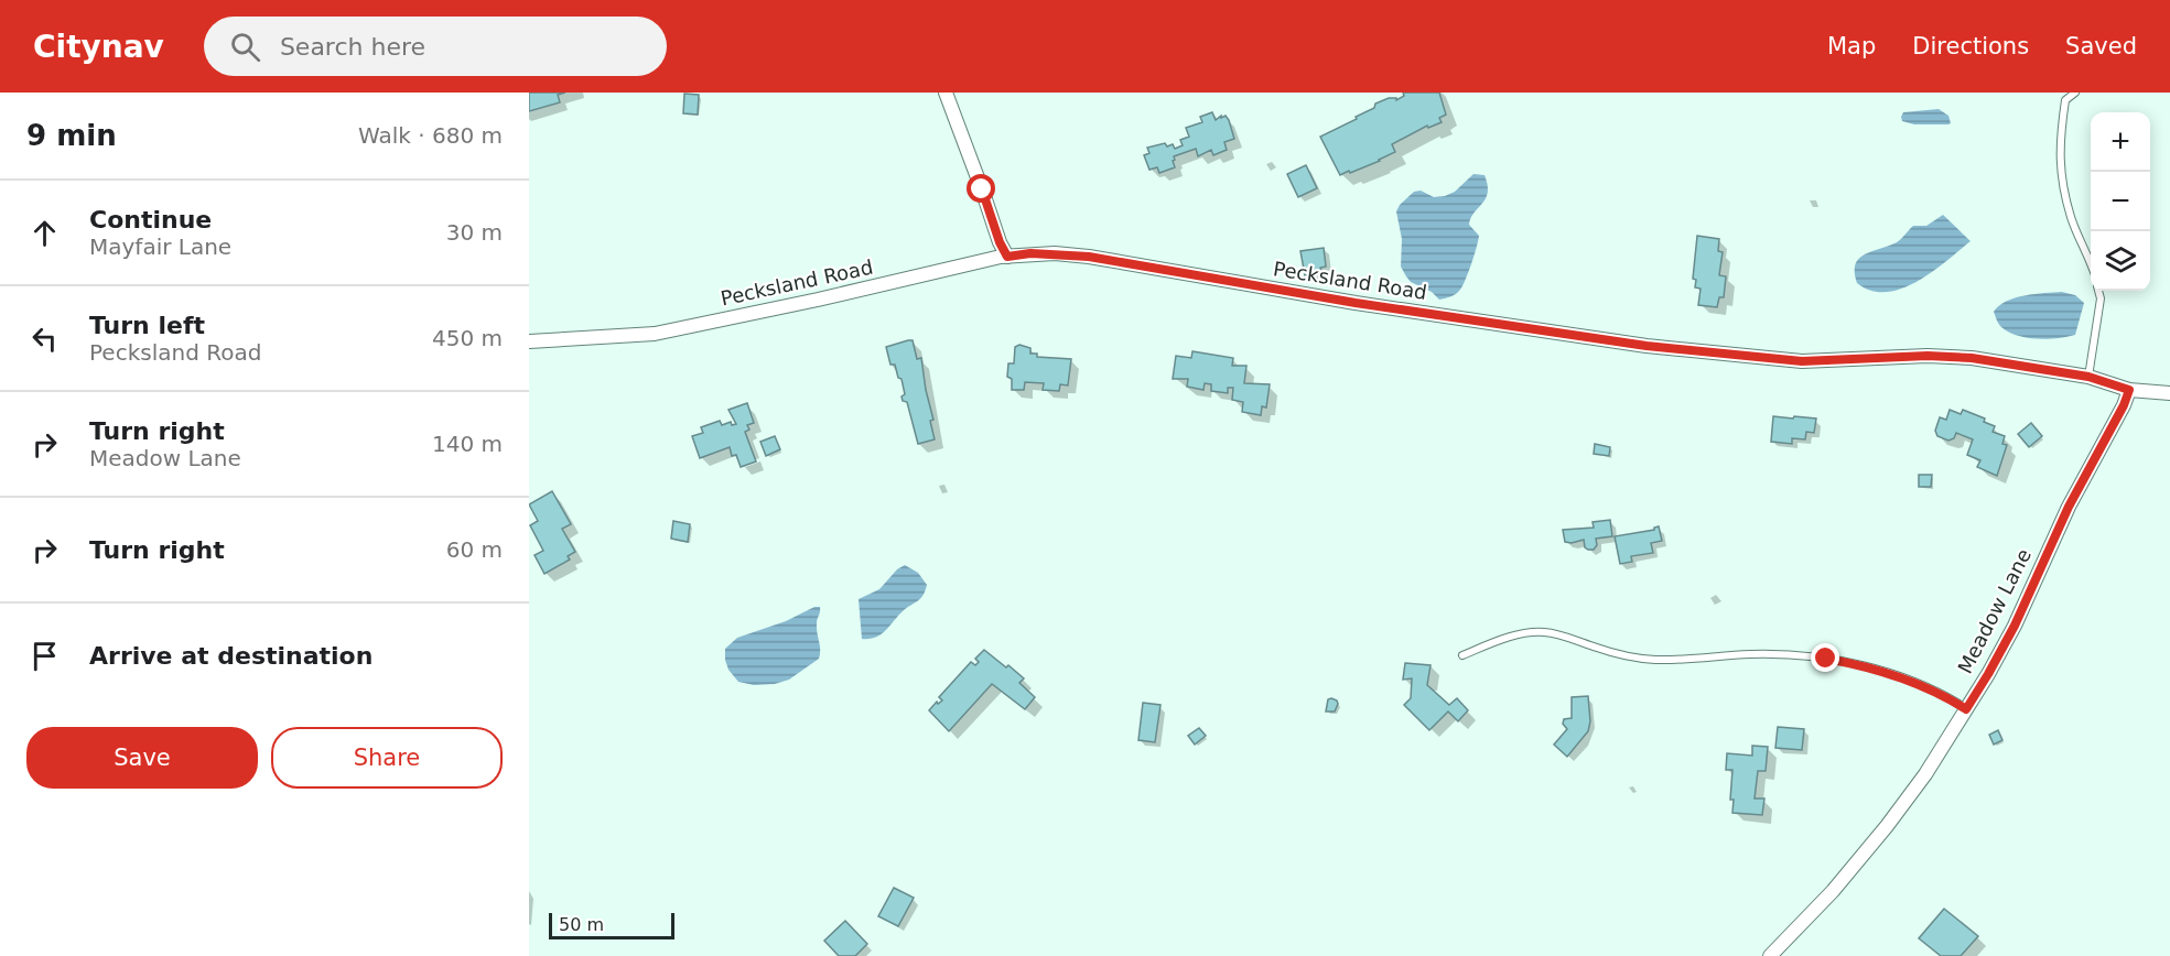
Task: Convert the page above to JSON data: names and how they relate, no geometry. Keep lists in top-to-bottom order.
{
  "streets": {
    "street": ["Pecksland Road", "Meadow Lane"]
  },
  "crossings": [
    ["Pecksland Road", "Meadow Lane"]
  ],
  "scale_bar": "50 m",
  "page": {
    "header": "Citynav",
    "search": "Search here",
    "nav": ["Map", "Directions", "Saved"],
    "heading": ["9 min", "Walk · 680 m"],
    "map_buttons": ["+", "−"],
    "list": [
      ["Continue", "Mayfair Lane", "30 m"],
      ["Turn left", "Pecksland Road", "450 m"],
      ["Turn right", "Meadow Lane", "140 m"],
      ["Turn right", "60 m"],
      "Arrive at destination"
    ],
    "buttons": ["Save", "Share"],
    "scale": "50 m"
  }
}
